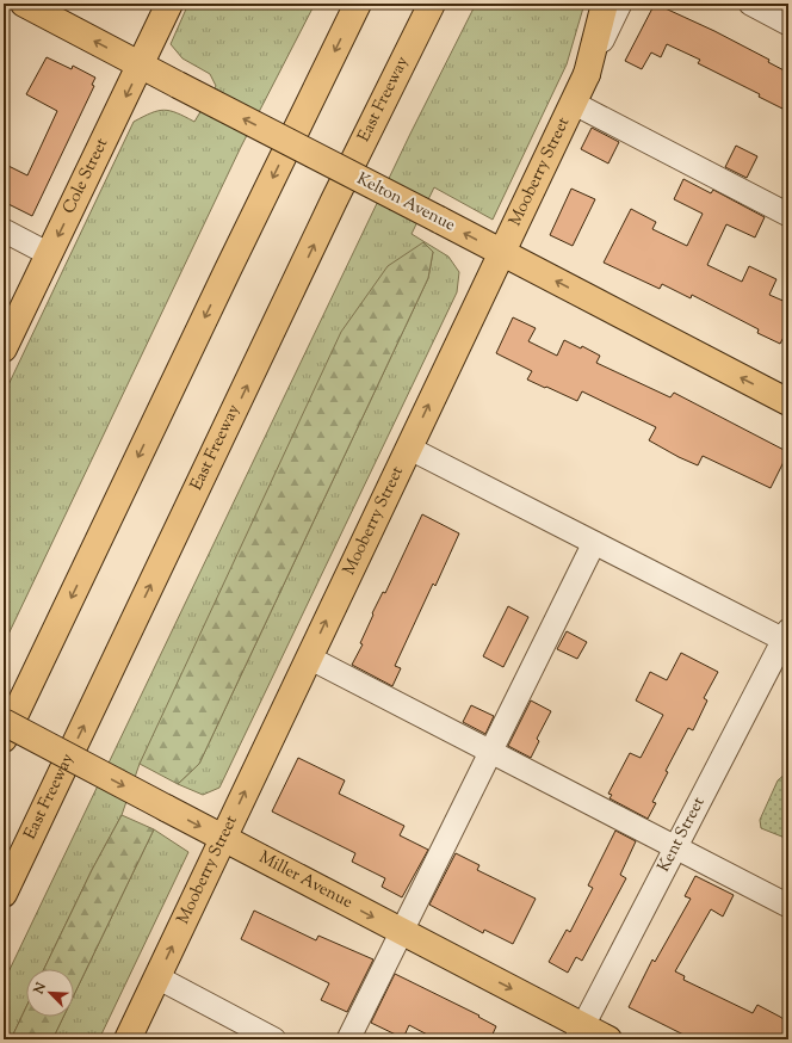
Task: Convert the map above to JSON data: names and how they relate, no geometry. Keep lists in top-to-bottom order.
{
  "streets": {
    "main road": [
      "East Freeway",
      "Mooberry Street",
      "Cole Street",
      "Kelton Avenue",
      "Miller Avenue"
    ],
    "street": ["Kent Street"]
  },
  "crossings": [
    ["Mooberry Street", "Kelton Avenue"],
    ["Mooberry Street", "Miller Avenue"],
    ["Cole Street", "Kelton Avenue"],
    ["Kent Street", "Miller Avenue"]
  ],
  "one_way": ["Kelton Avenue", "Miller Avenue"],
  "north": "top left"
}
